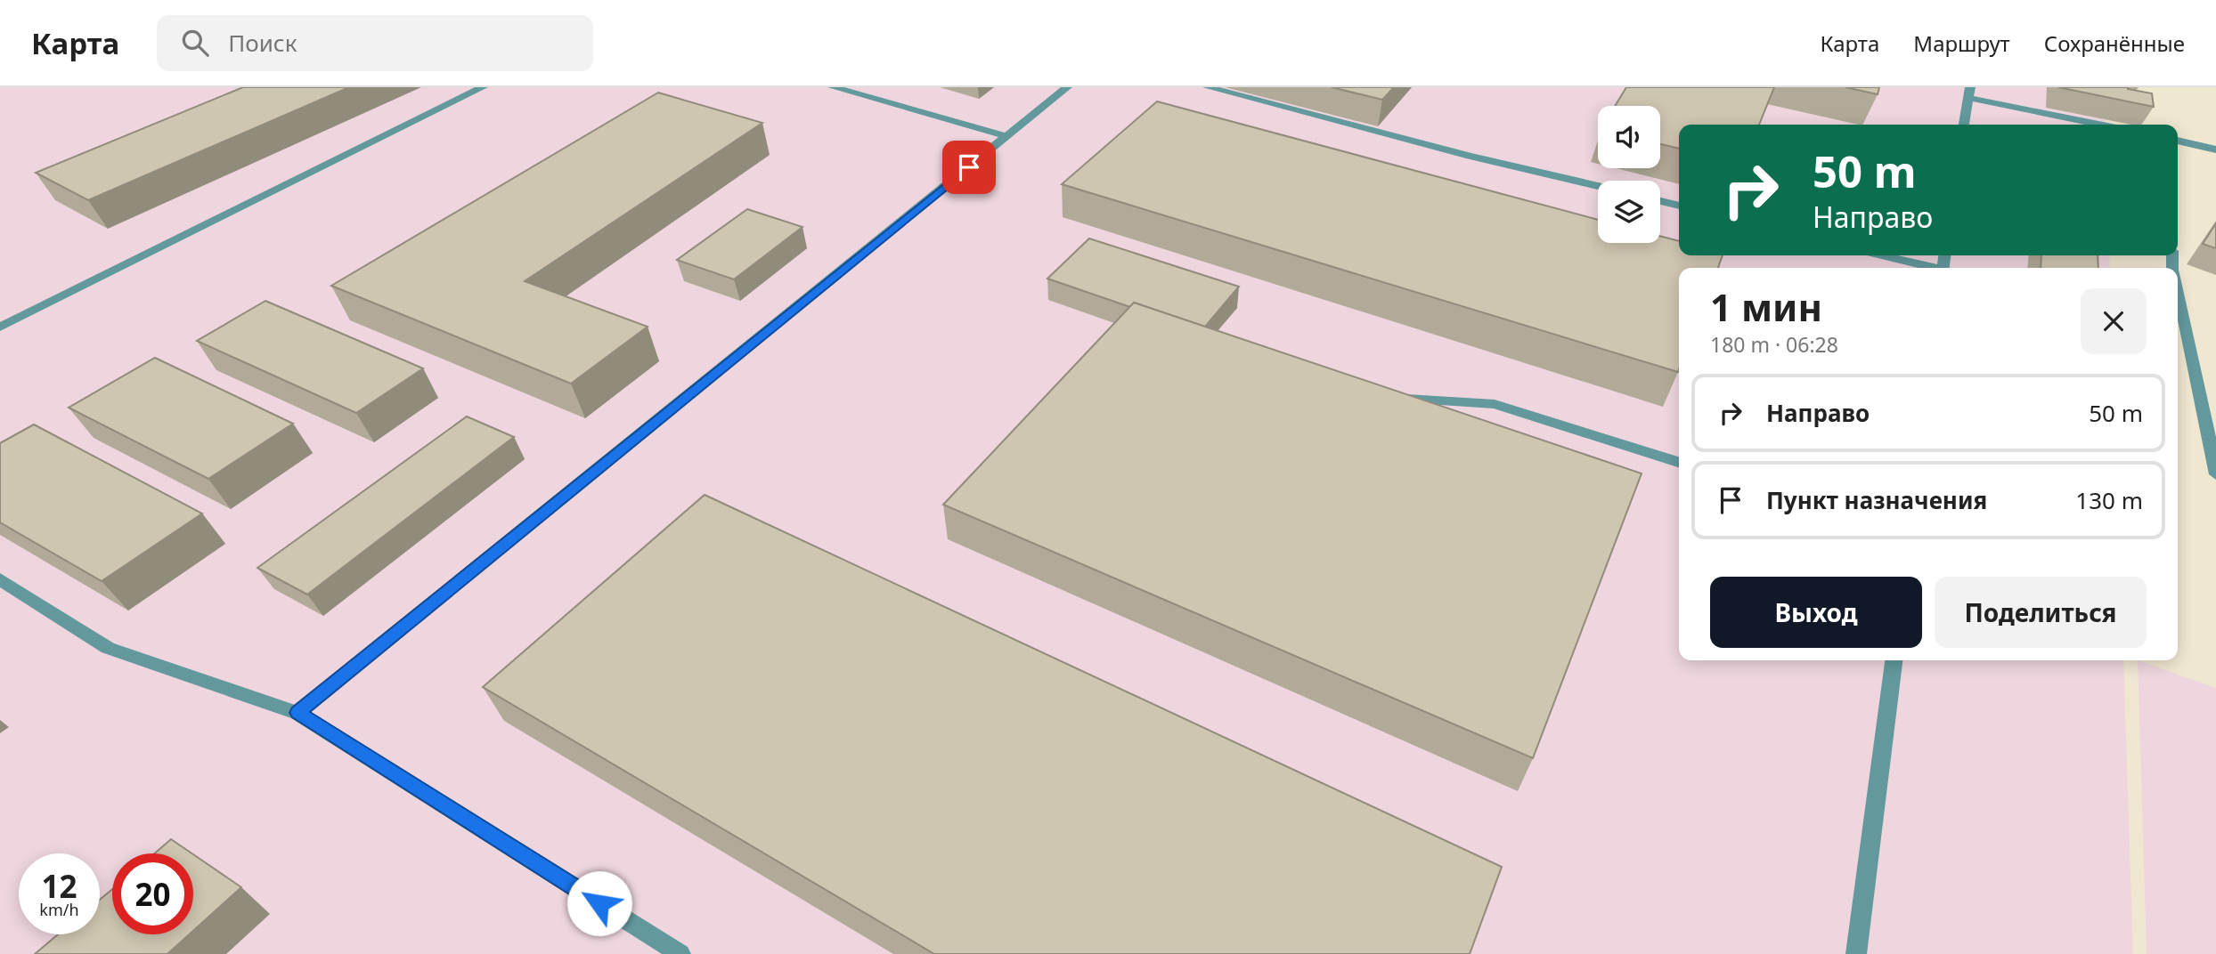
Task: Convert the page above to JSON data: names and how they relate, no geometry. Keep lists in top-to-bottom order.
{
  "page": {
    "header": "Карта",
    "search": "Поиск",
    "nav": ["Карта", "Маршрут", "Сохранённые"],
    "turn": ["50 m", "Направо"],
    "heading": ["1 мин", "180 m · 06:28"],
    "list": [
      {
        "name": "Направо",
        "value": "50 m"
      },
      {
        "name": "Пункт назначения",
        "value": "130 m"
      }
    ],
    "buttons": ["Выход", "Поделиться"],
    "speed": "12 km/h",
    "limit": "20"
  }
}
